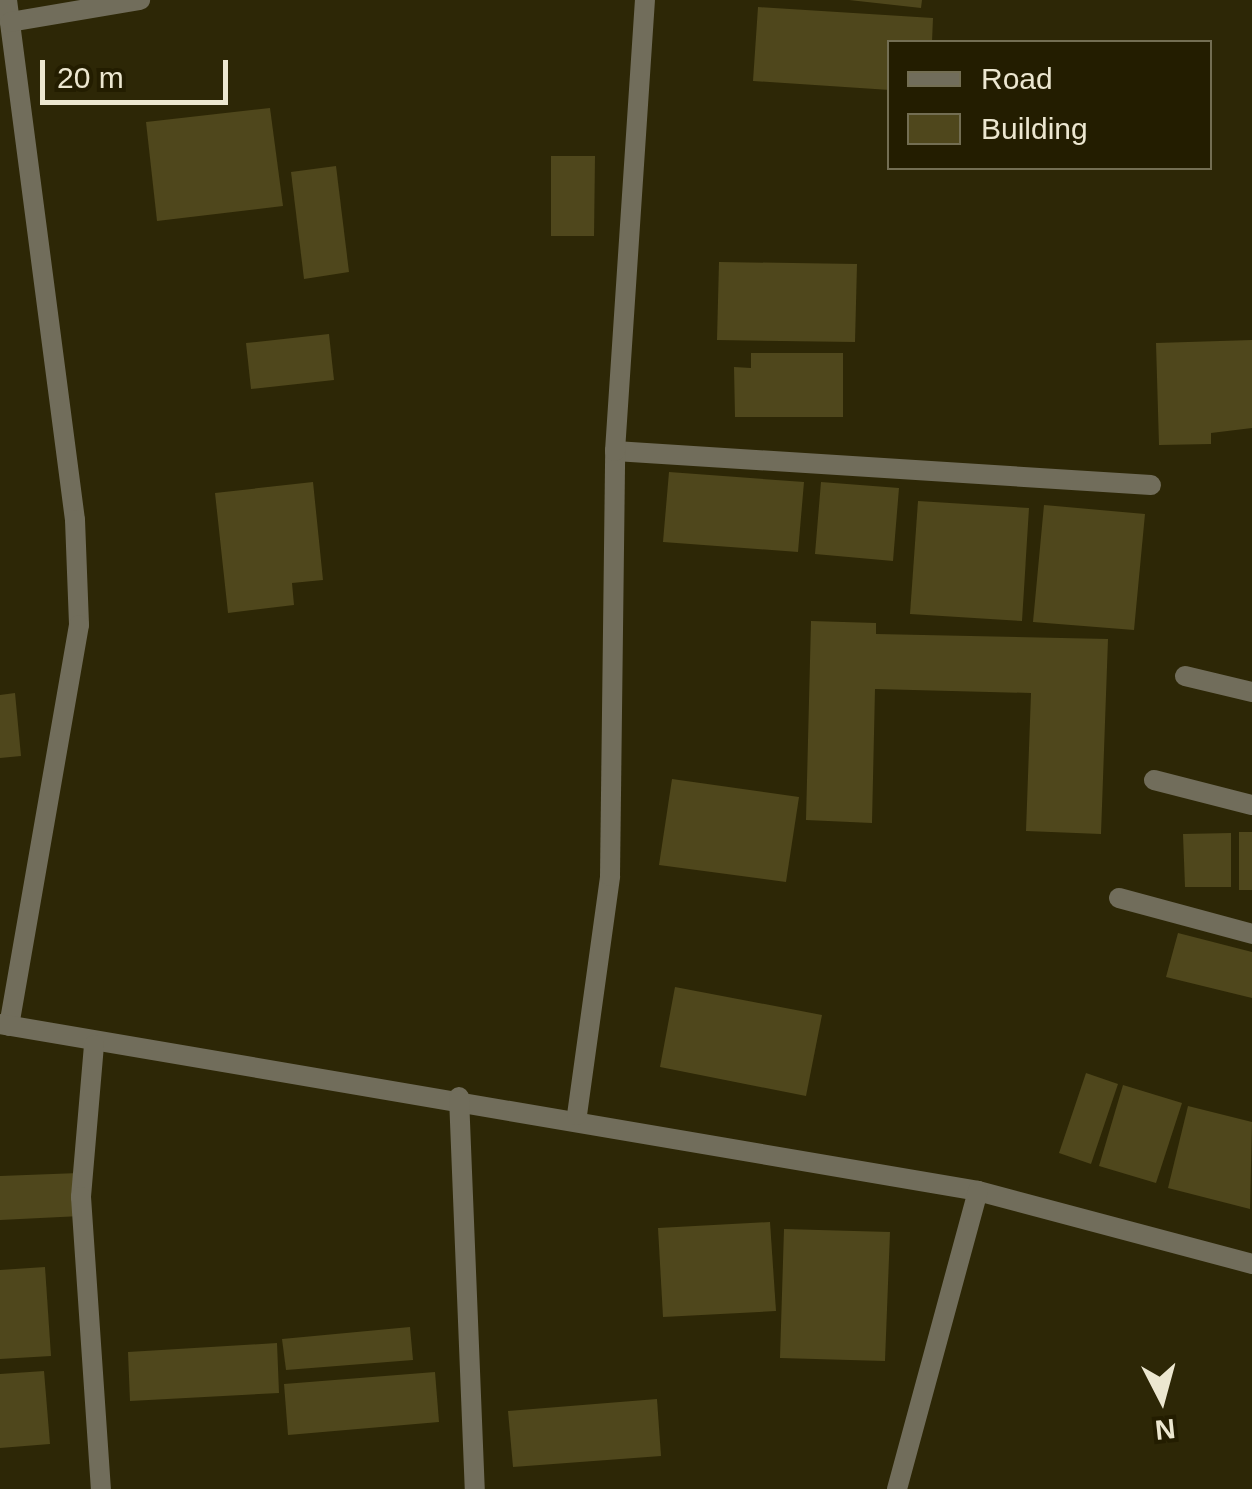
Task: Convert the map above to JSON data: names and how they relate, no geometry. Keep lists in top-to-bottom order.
{
  "legend": ["Road", "Building"],
  "scale_bar": "20 m",
  "north": "bottom"
}
